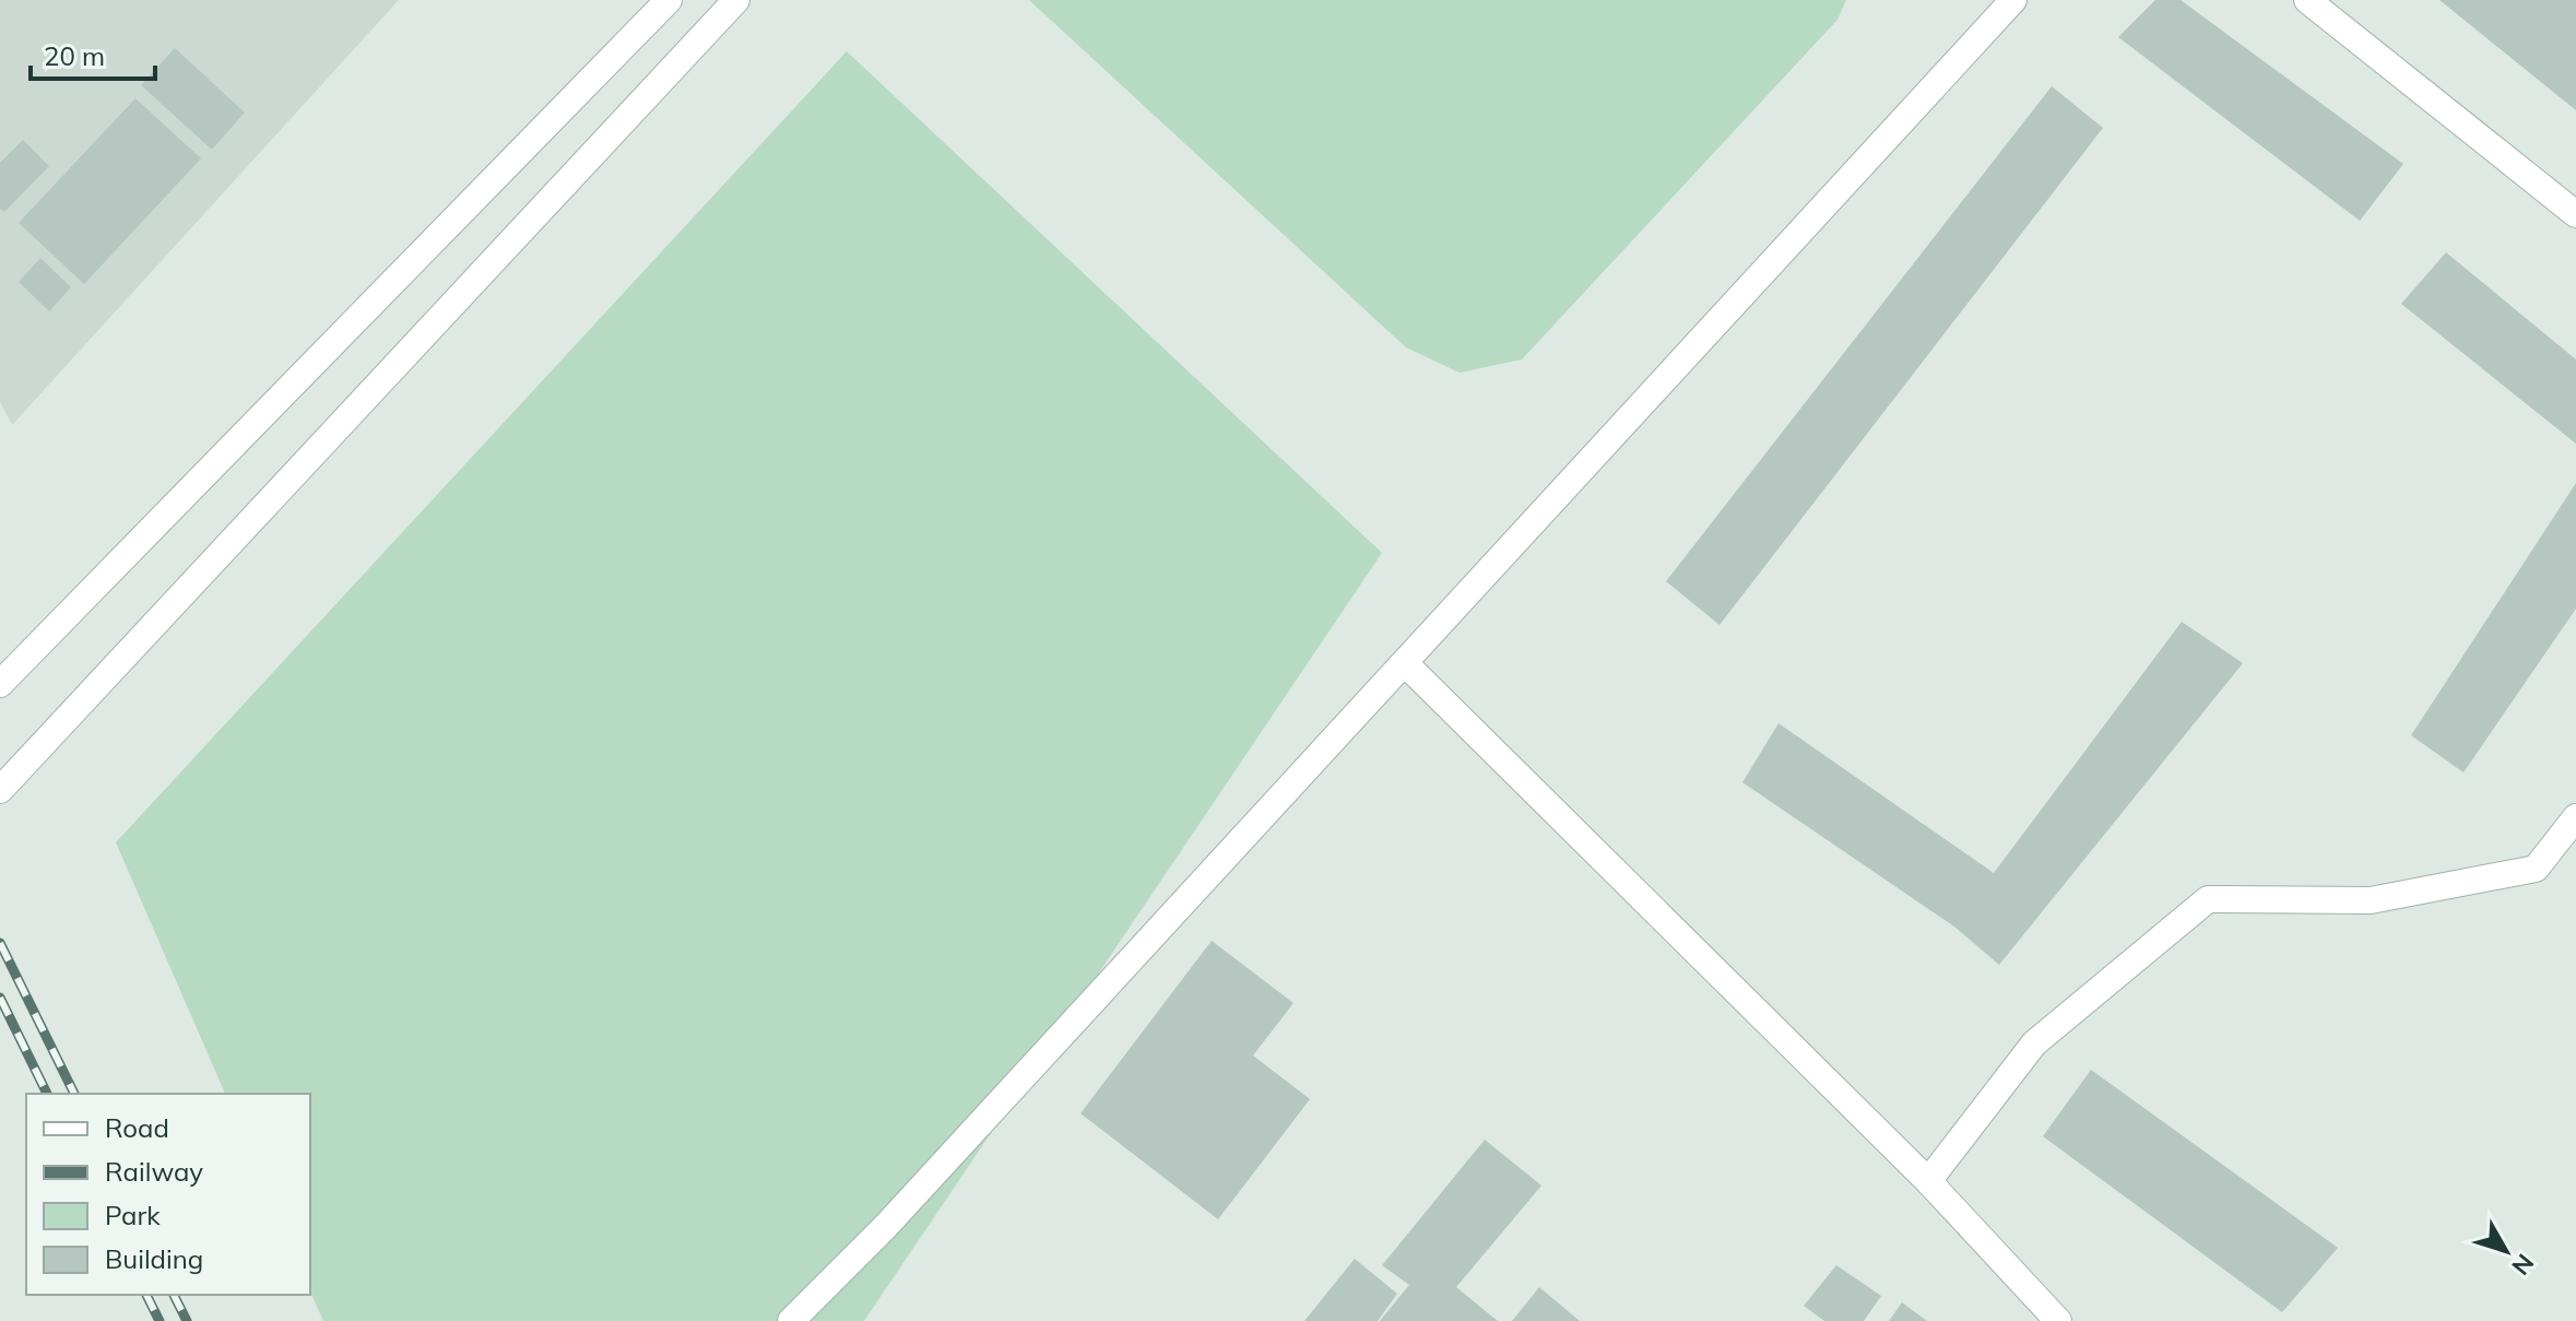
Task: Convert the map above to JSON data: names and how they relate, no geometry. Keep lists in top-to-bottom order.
{
  "legend": [
    "Road",
    "Railway",
    "Park",
    "Building"
  ],
  "scale_bar": "20 m",
  "north": "bottom right"
}
